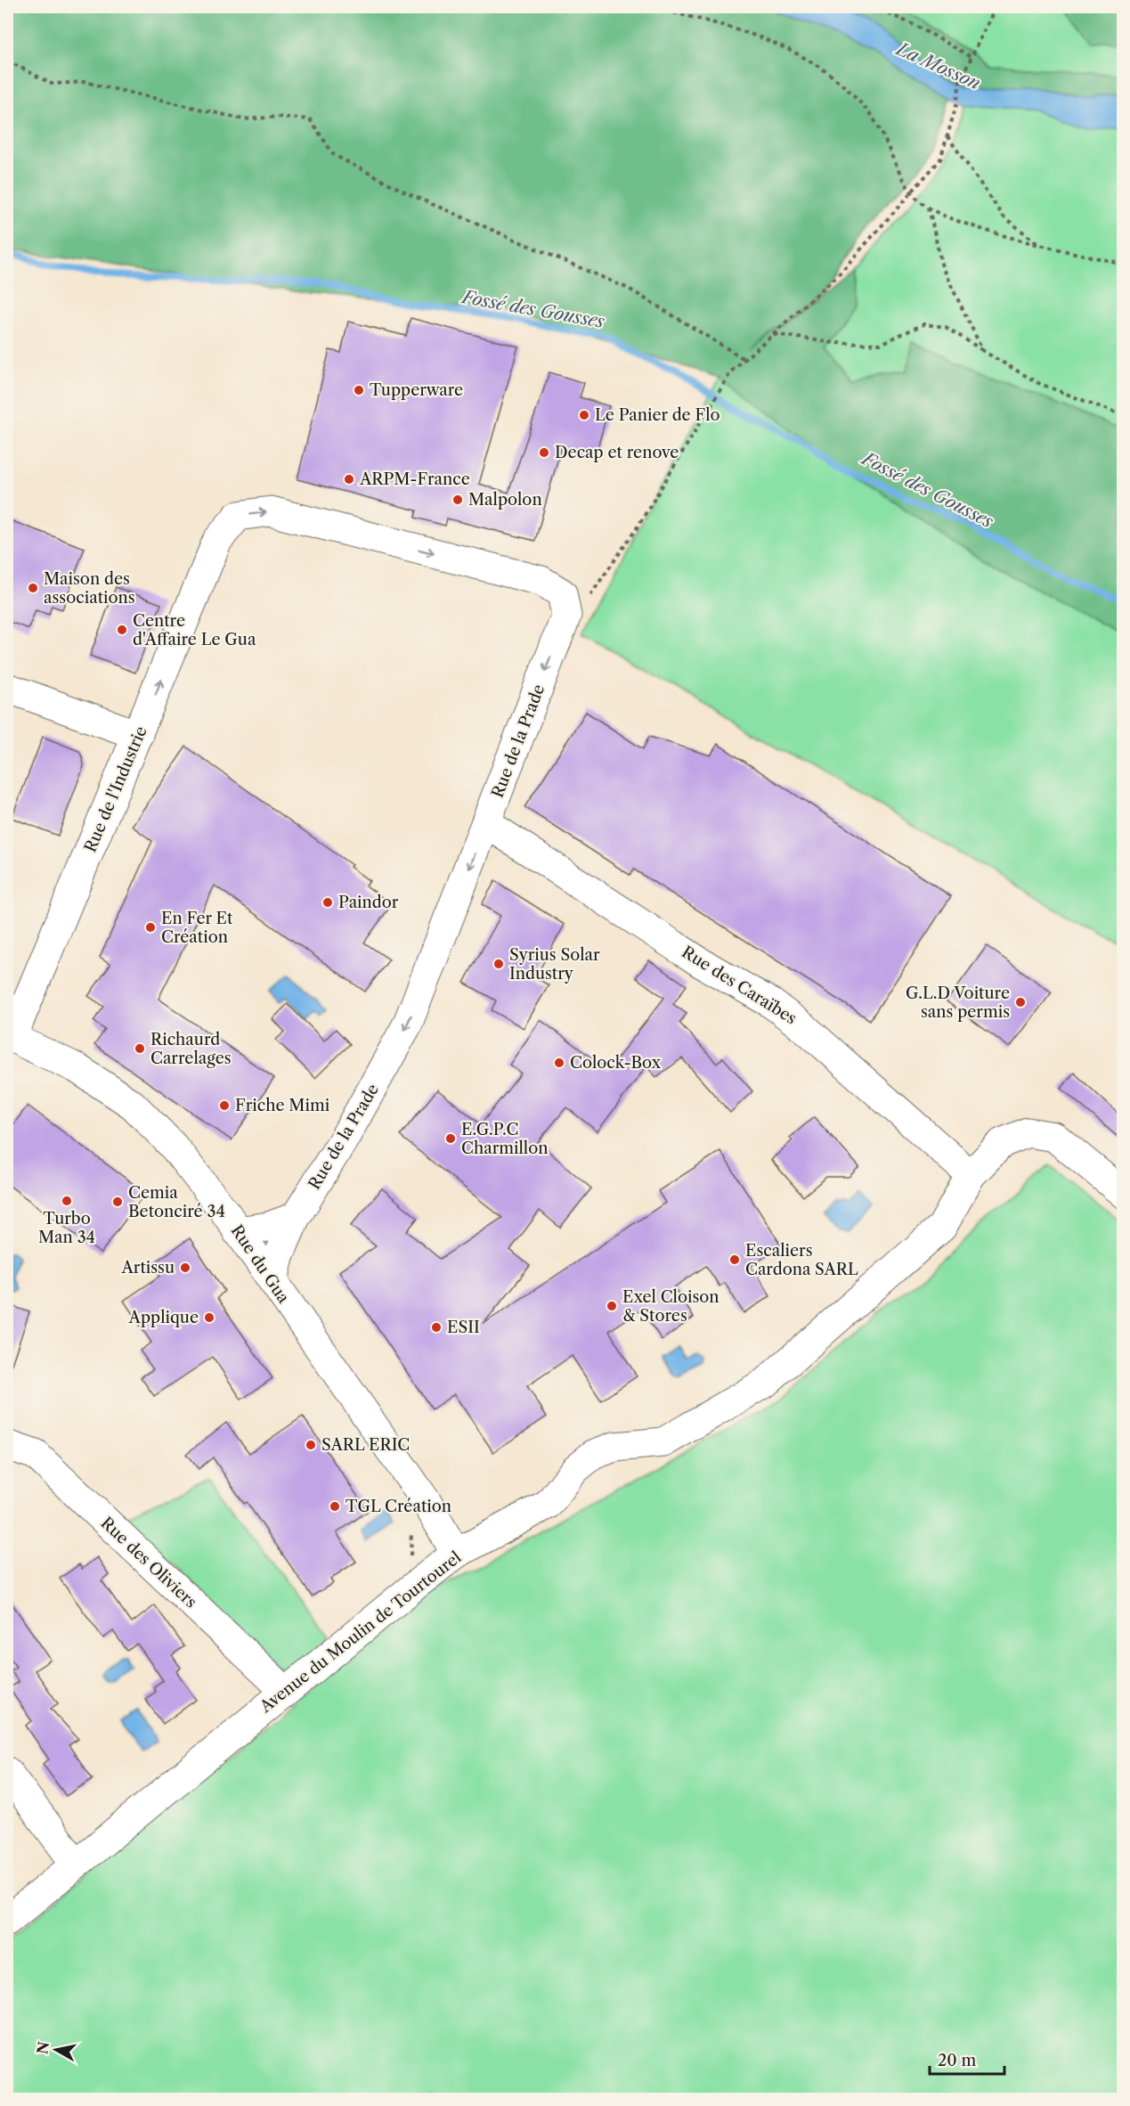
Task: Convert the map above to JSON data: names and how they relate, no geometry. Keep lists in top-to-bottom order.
{
  "streets": {
    "street": [
      "Rue de la Prade",
      "Rue de l'Industrie",
      "Rue des Caraïbes",
      "Rue du Gua",
      "Rue des Oliviers",
      "Avenue du Moulin de Tourtourel"
    ]
  },
  "crossings": [
    ["Rue de la Prade", "Rue de l'Industrie"],
    ["Rue de la Prade", "Rue des Caraïbes"],
    ["Rue de la Prade", "Rue du Gua"],
    ["Rue de l'Industrie", "Rue du Gua"],
    ["Rue des Caraïbes", "Avenue du Moulin de Tourtourel"],
    ["Rue du Gua", "Avenue du Moulin de Tourtourel"],
    ["Rue des Oliviers", "Avenue du Moulin de Tourtourel"]
  ],
  "one_way": ["Rue de la Prade"],
  "water": ["La Mosson", "Fossé des Gousses"],
  "places": [
    "Tupperware",
    "Le Panier de Flo",
    "Decap et renove",
    "ARPM-France",
    "Malpolon",
    "Maison des associations",
    "Centre d'Affaire Le Gua",
    "Paindor",
    "En Fer Et Création",
    "Syrius Solar Industry",
    "G.L.D Voiture sans permis",
    "Richaurd Carrelages",
    "Colock-Box",
    "Friche Mimi",
    "E.G.P.C Charmillon",
    "Turbo Man 34",
    "Cemia Betonciré 34",
    "Escaliers Cardona SARL",
    "Artissu",
    "Exel Cloison & Stores",
    "Applique",
    "ESII",
    "SARL ERIC",
    "TGL Création"
  ],
  "scale_bar": "20 m",
  "north": "left"
}
